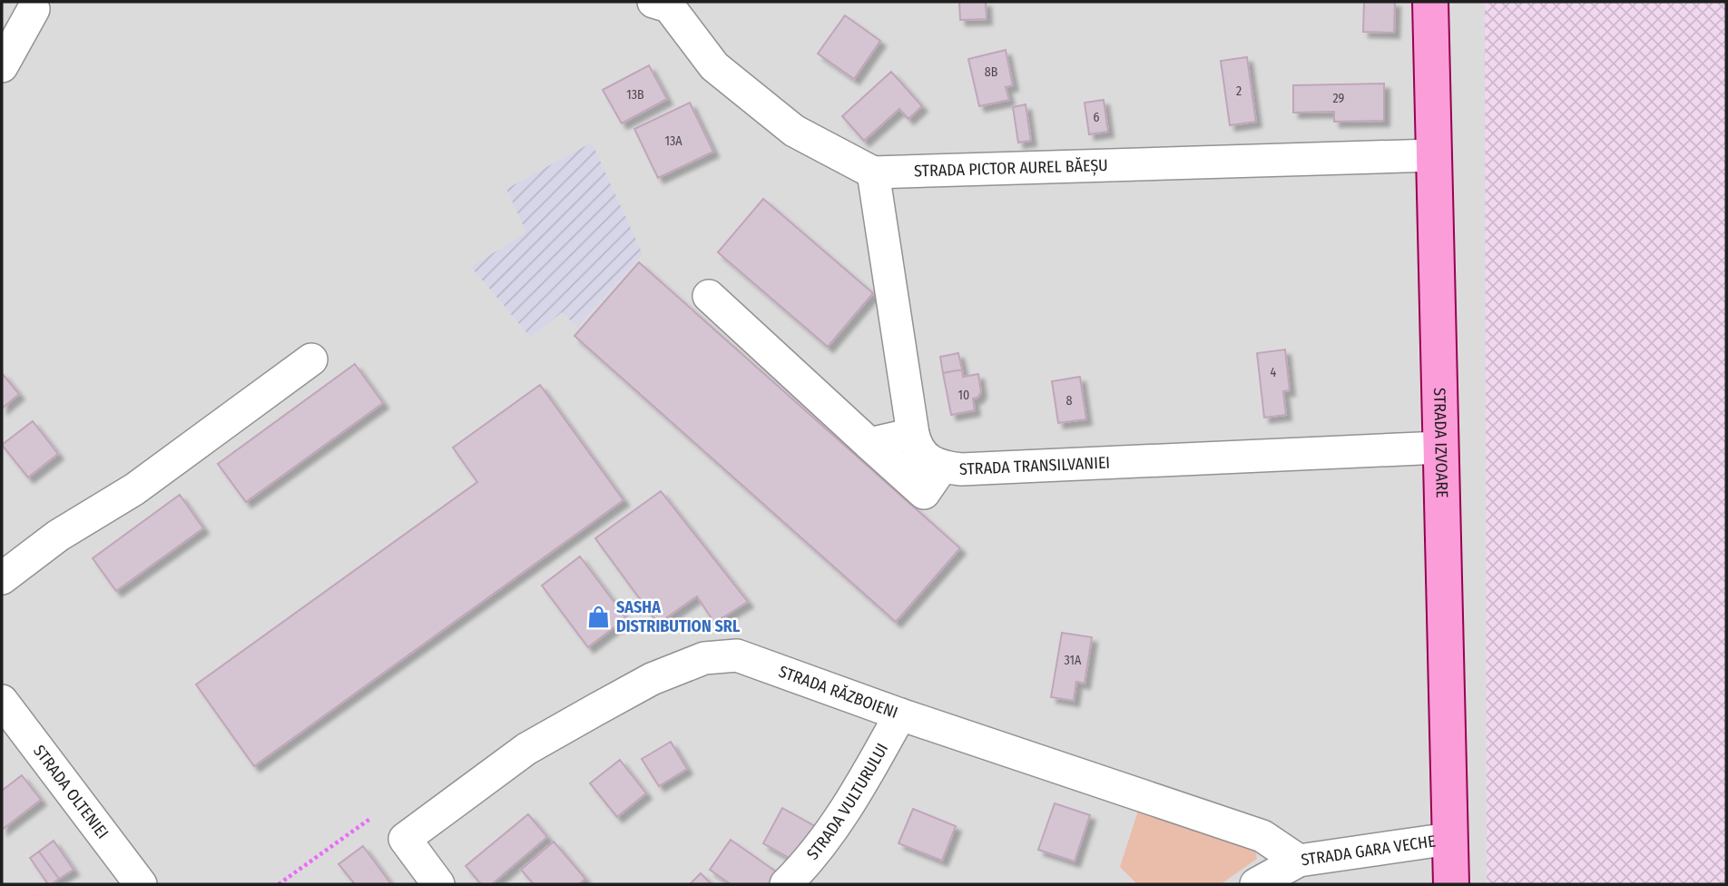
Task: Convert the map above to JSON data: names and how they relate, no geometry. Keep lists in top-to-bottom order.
{
  "streets": {
    "main road": ["STRADA IZVOARE"],
    "street": [
      "STRADA PICTOR AUREL BĂEȘU",
      "STRADA TRANSILVANIEI",
      "STRADA RĂZBOIENI",
      "STRADA OLTENIEI",
      "STRADA VULTURULUI",
      "STRADA GARA VECHE"
    ]
  },
  "crossings": [
    ["STRADA PICTOR AUREL BĂEȘU", "STRADA IZVOARE"],
    ["STRADA PICTOR AUREL BĂEȘU", "STRADA TRANSILVANIEI"],
    ["STRADA IZVOARE", "STRADA TRANSILVANIEI"],
    ["STRADA IZVOARE", "STRADA GARA VECHE"],
    ["STRADA RĂZBOIENI", "STRADA VULTURULUI"],
    ["STRADA RĂZBOIENI", "STRADA GARA VECHE"]
  ],
  "places": {
    "shop": ["SASHA DISTRIBUTION SRL"]
  },
  "house_numbers": [
    "8B",
    "2",
    "13B",
    "29",
    "6",
    "13A",
    "4",
    "10",
    "8",
    "31A"
  ]
}
